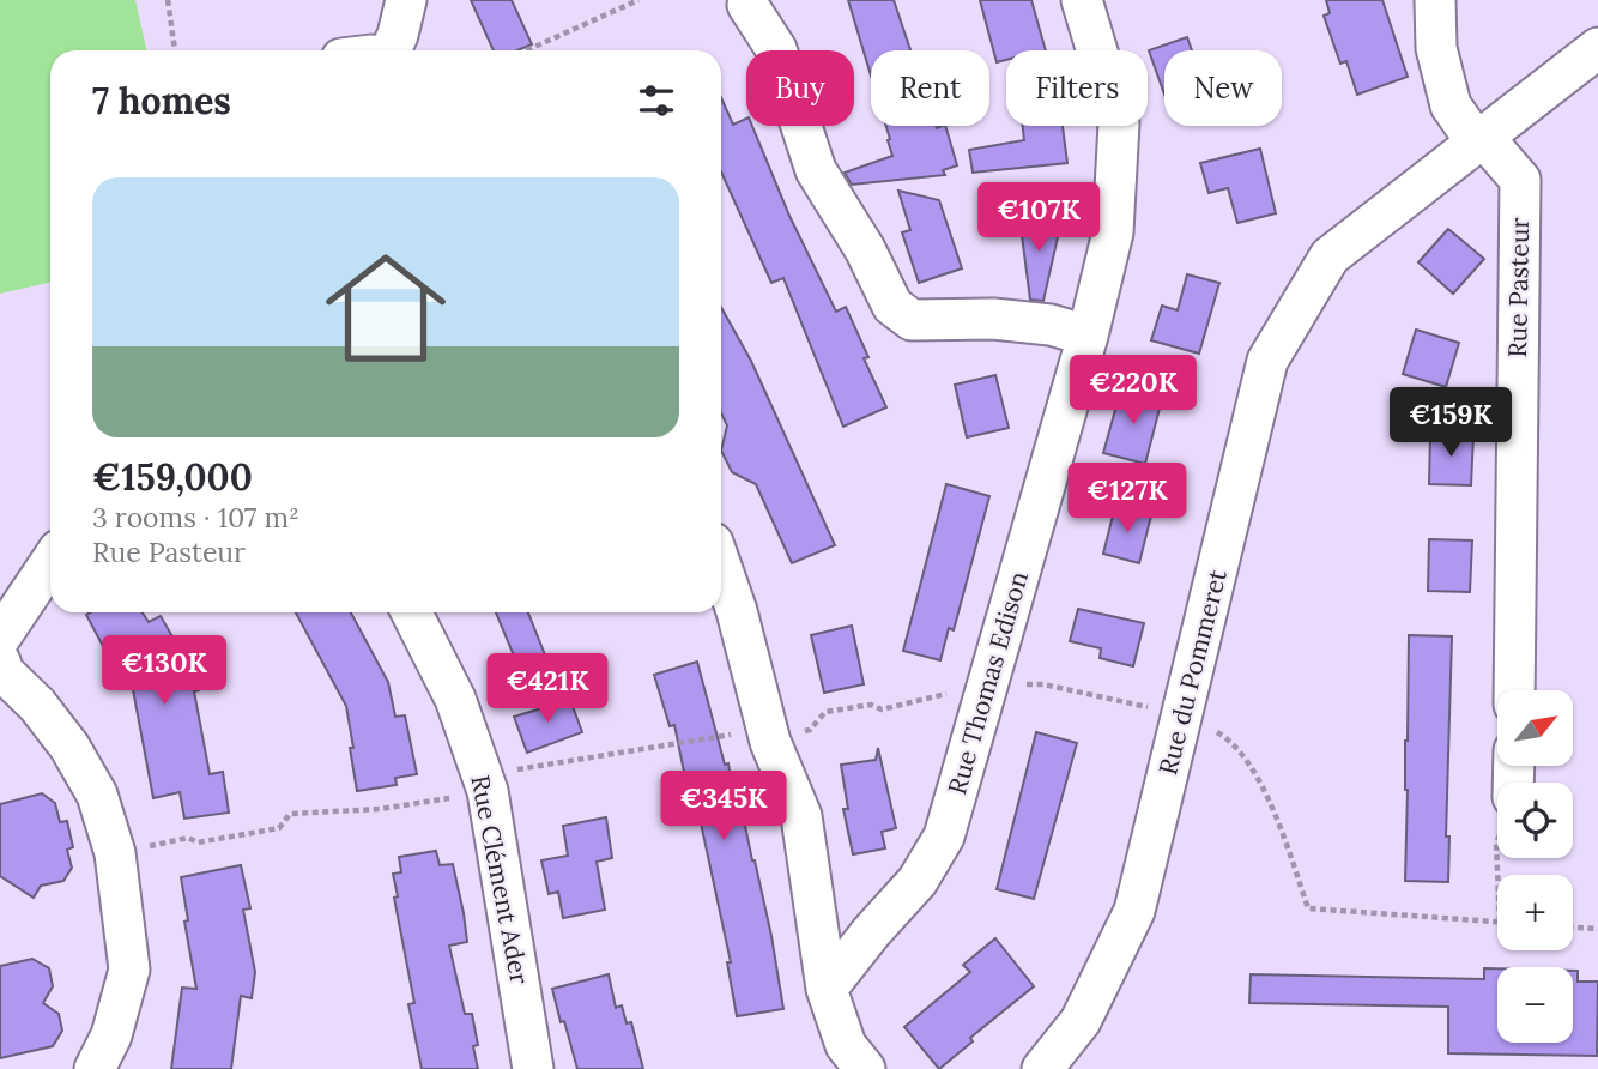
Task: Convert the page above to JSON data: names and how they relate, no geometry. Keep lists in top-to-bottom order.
{
  "streets": {
    "street": [
      "Rue Pasteur",
      "Rue du Pommeret",
      "Rue Thomas Edison",
      "Rue Clément Ader"
    ]
  },
  "crossings": [
    ["Rue Pasteur", "Rue du Pommeret"]
  ],
  "north": "top right",
  "page": {
    "chip": [
      "Buy",
      "Rent",
      "Filters",
      "New"
    ],
    "heading": "7 homes",
    "list": [
      {
        "name": "€159,000",
        "note": "3 rooms · 107 m² · Rue Pasteur"
      }
    ],
    "price": [
      "€107K",
      "€220K",
      "€159K",
      "€127K",
      "€130K",
      "€421K",
      "€345K"
    ],
    "map_buttons": ["+", "−"]
  }
}
